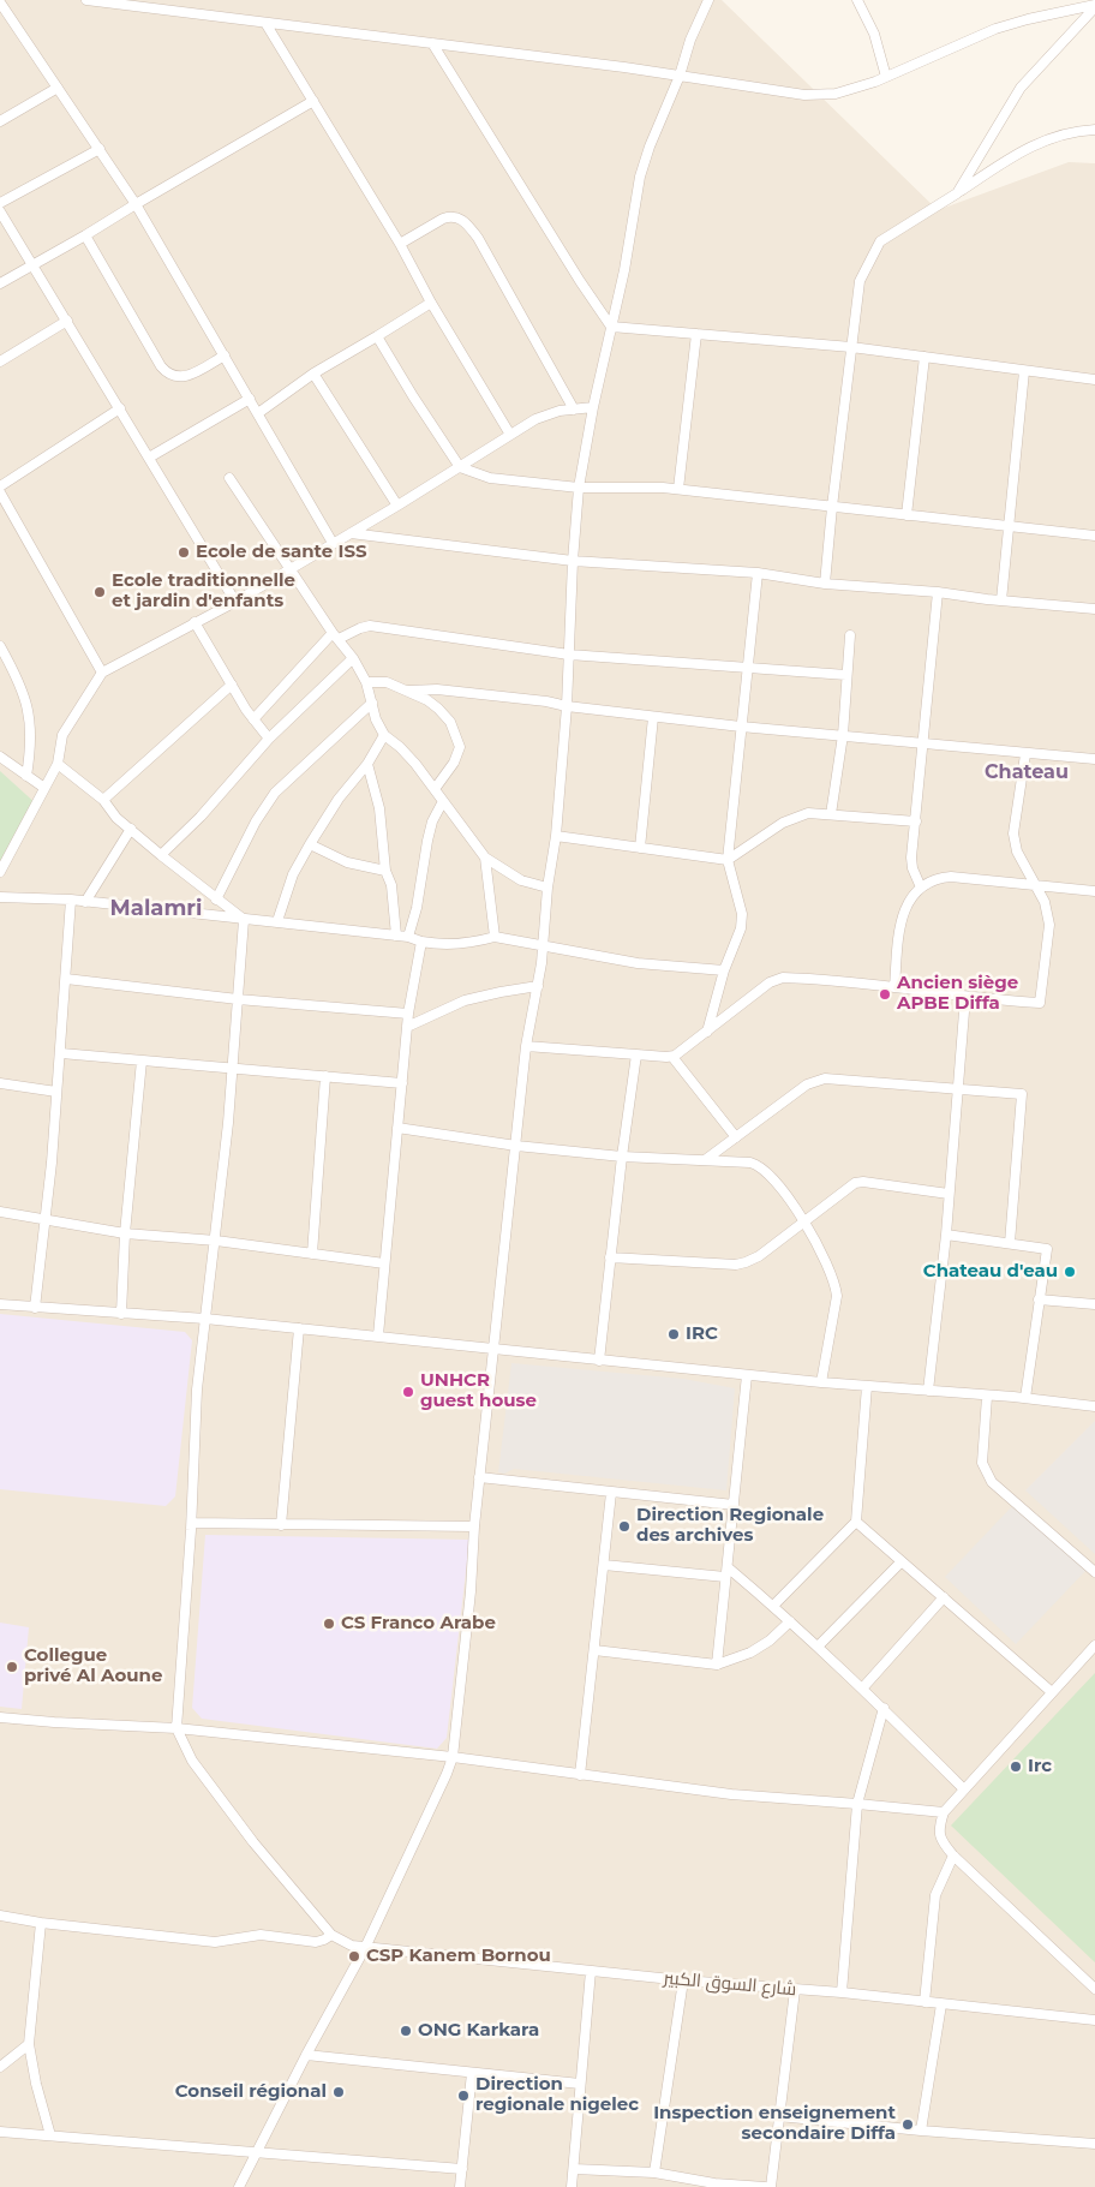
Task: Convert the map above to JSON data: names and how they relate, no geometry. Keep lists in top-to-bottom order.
{
  "streets": {
    "street": ["شارع السوق الكبير"]
  },
  "districts": ["Chateau", "Malamri"],
  "places": [
    "Ecole de sante ISS",
    "Ecole traditionnelle et jardin d'enfants",
    "Ancien siège APBE Diffa",
    "Chateau d'eau",
    "IRC",
    "UNHCR guest house",
    "Direction Regionale des archives",
    "CS Franco Arabe",
    "Collegue privé Al Aoune",
    "Irc",
    "CSP Kanem Bornou",
    "ONG Karkara",
    "Conseil régional",
    "Direction regionale nigelec",
    "Inspection enseignement secondaire Diffa"
  ]
}
